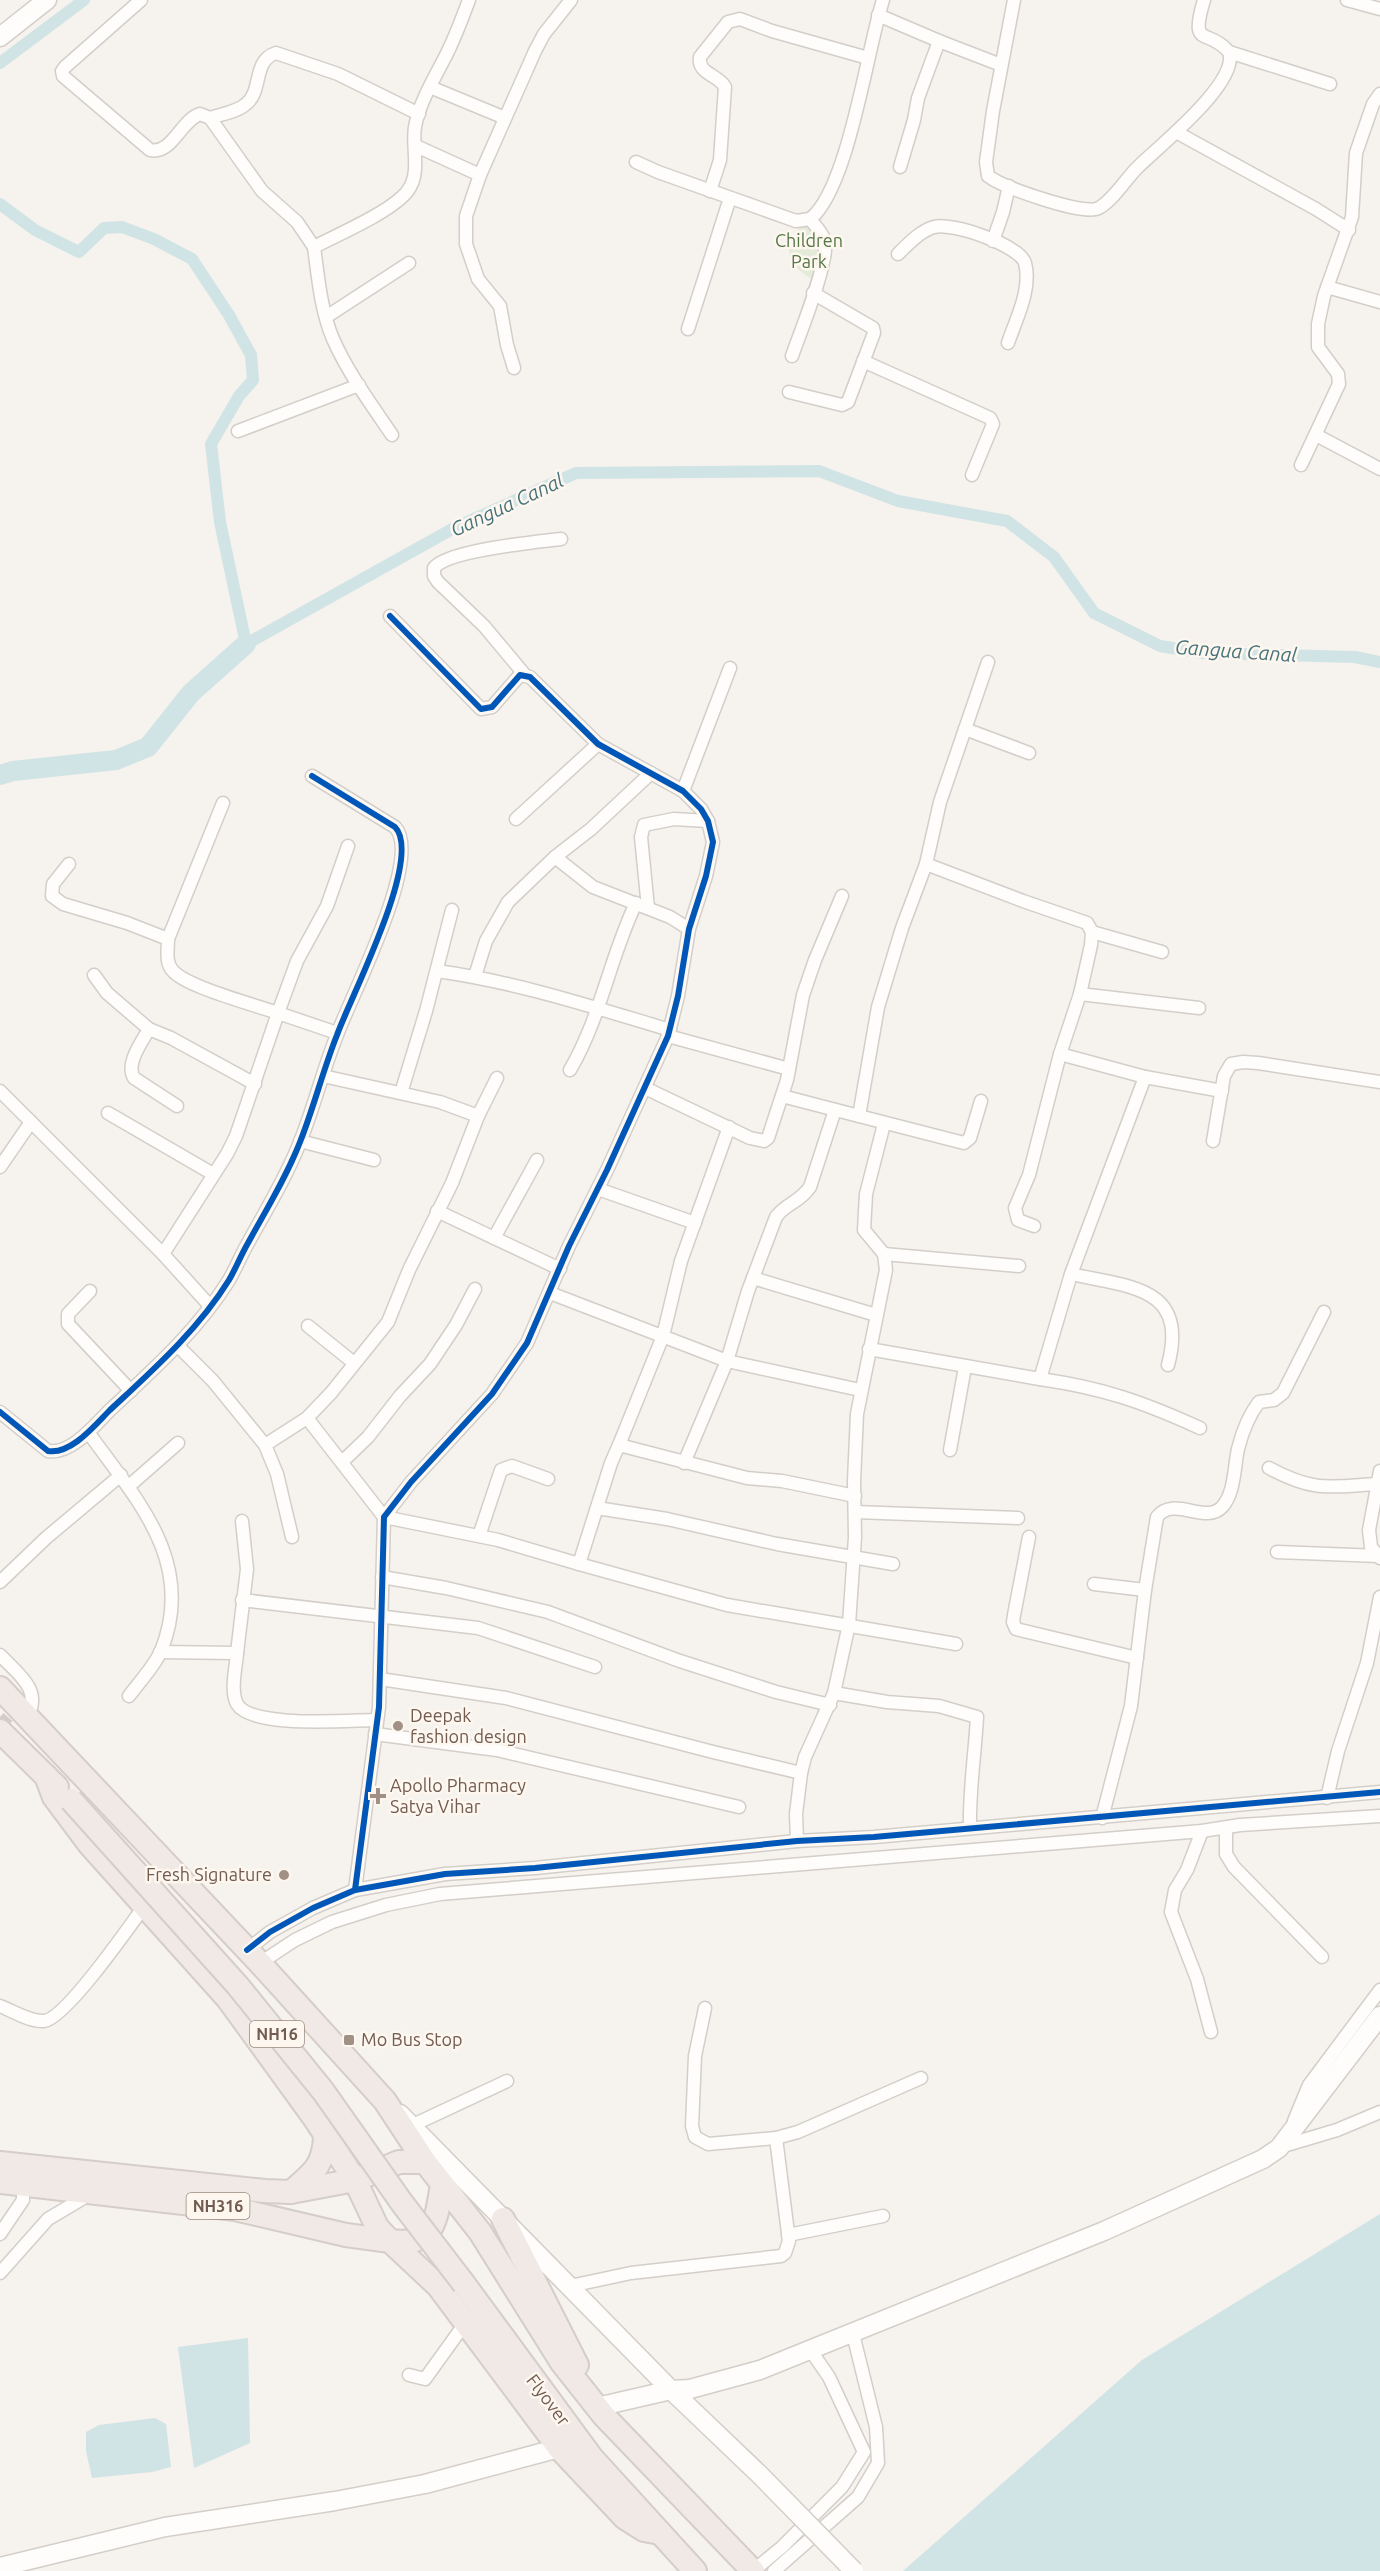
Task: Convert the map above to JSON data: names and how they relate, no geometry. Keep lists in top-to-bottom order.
{
  "streets": {
    "highway": ["NH16", "NH316", "Flyover"]
  },
  "crossings": [
    ["NH16", "NH316"],
    ["NH16", "Flyover"]
  ],
  "water": ["Gangua Canal"],
  "parks": ["Children Park"],
  "places": {
    "other": ["Deepak fashion design", "Fresh Signature"],
    "health": ["Apollo Pharmacy Satya Vihar"],
    "transit": ["Mo Bus Stop"]
  }
}
